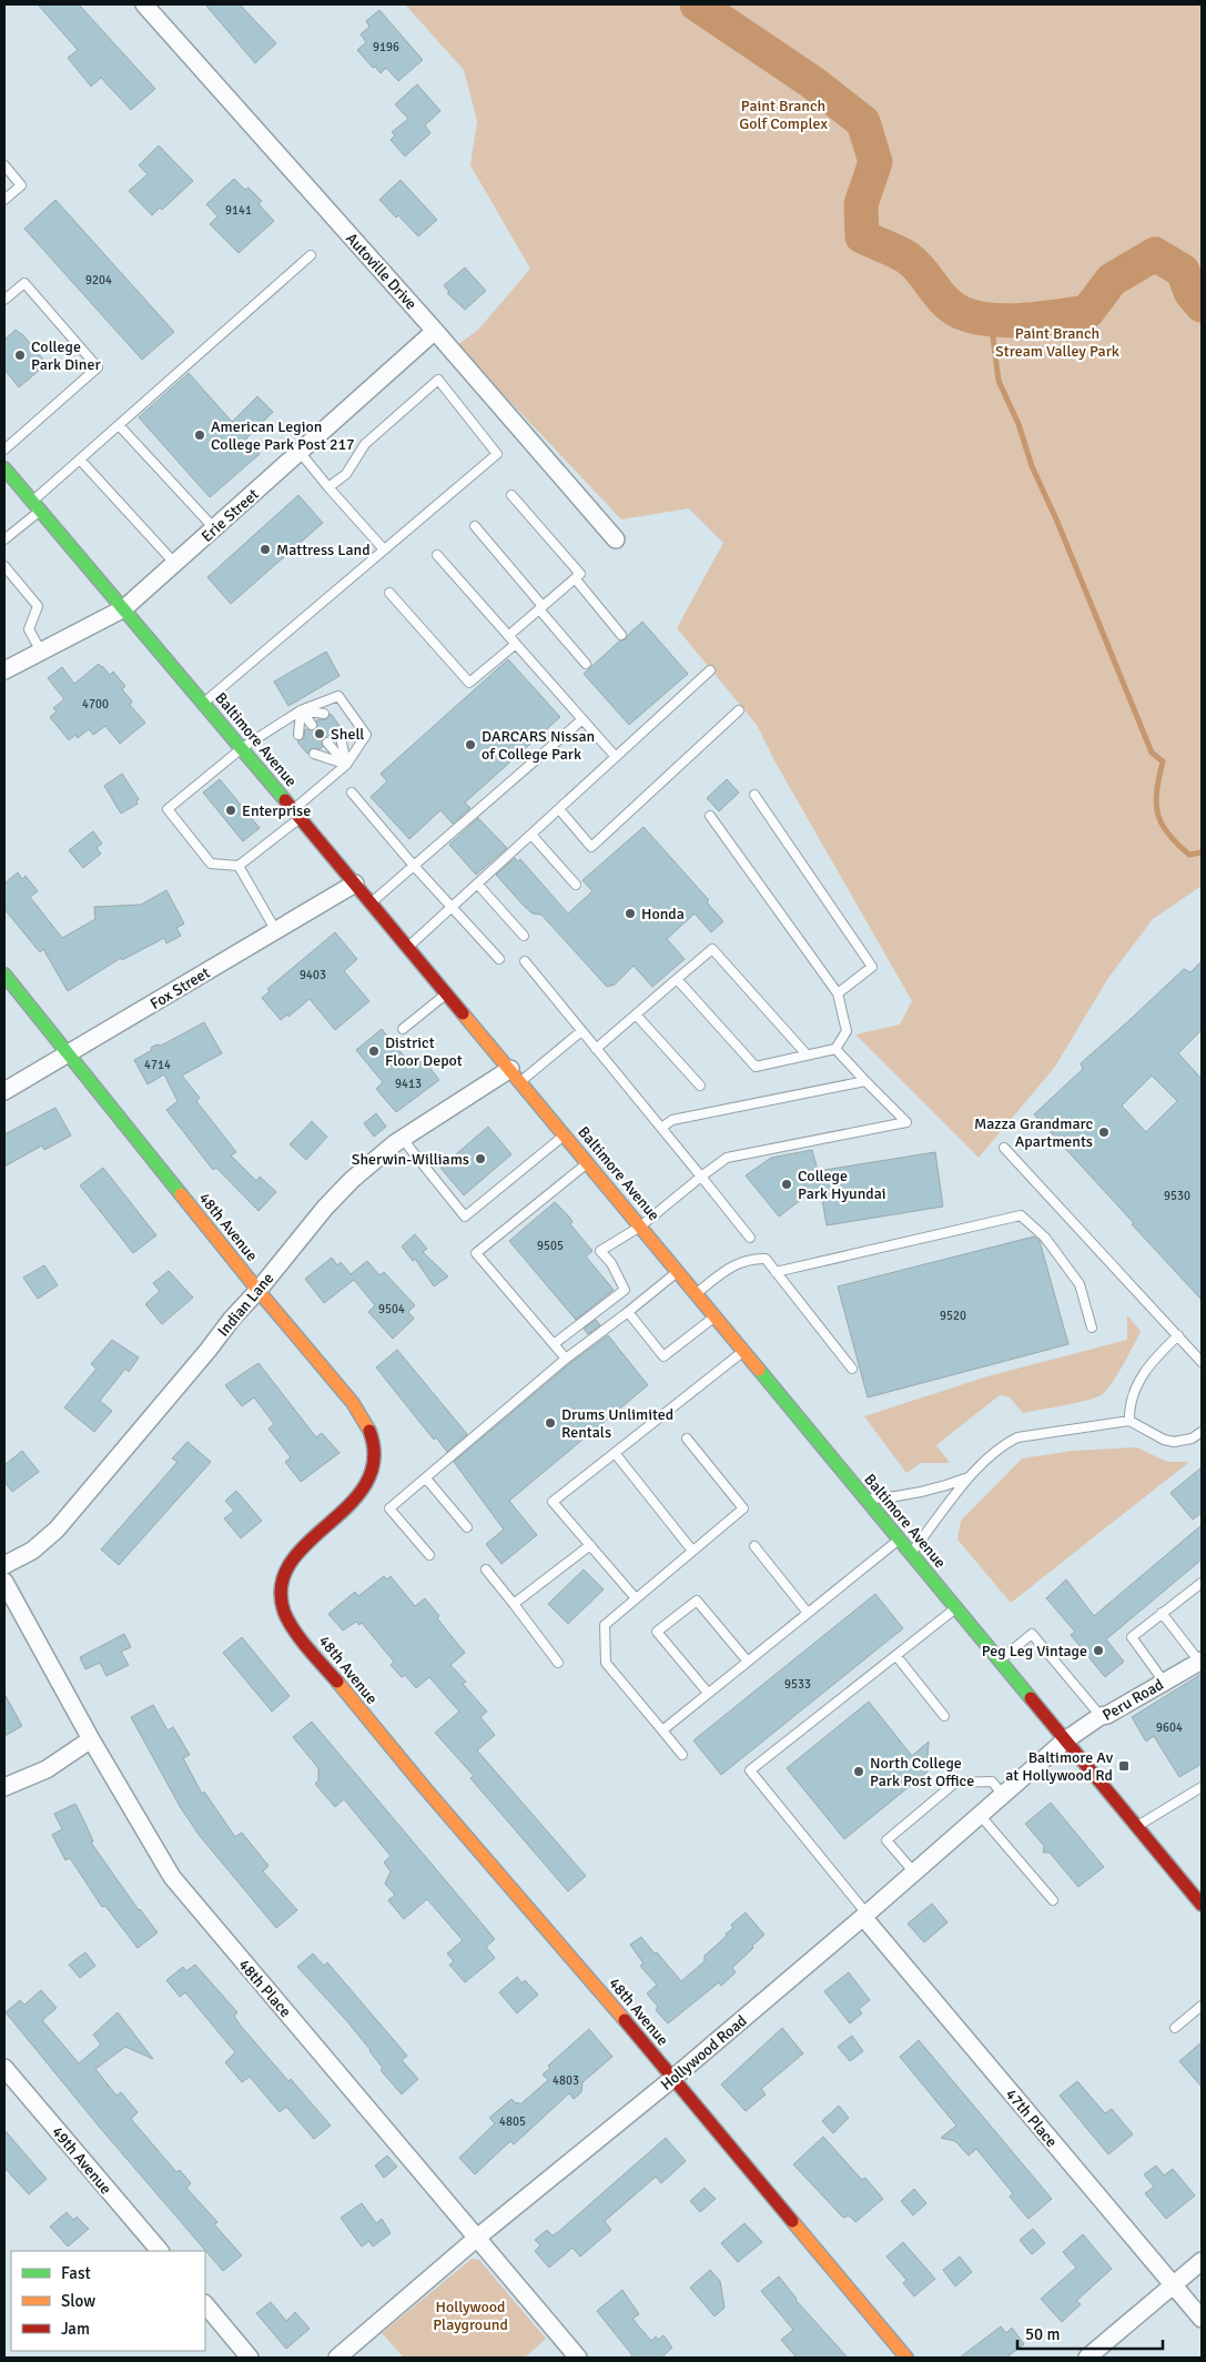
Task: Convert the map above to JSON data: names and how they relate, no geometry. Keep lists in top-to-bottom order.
{
  "streets": {
    "main road": ["Baltimore Avenue", "48th Avenue"],
    "street": [
      "Autoville Drive",
      "Erie Street",
      "Fox Street",
      "Indian Lane",
      "Peru Road",
      "48th Place",
      "Hollywood Road",
      "47th Place",
      "49th Avenue"
    ]
  },
  "crossings": [
    ["Autoville Drive", "Erie Street"],
    ["Erie Street", "Baltimore Avenue"],
    ["Baltimore Avenue", "Fox Street"],
    ["Baltimore Avenue", "Indian Lane"],
    ["Baltimore Avenue", "Peru Road"],
    ["Baltimore Avenue", "Hollywood Road"],
    ["Fox Street", "48th Avenue"],
    ["48th Avenue", "Indian Lane"],
    ["48th Avenue", "Hollywood Road"],
    ["Peru Road", "Hollywood Road"],
    ["48th Place", "Hollywood Road"],
    ["Hollywood Road", "47th Place"]
  ],
  "parks": ["Paint Branch Golf Complex", "Paint Branch Stream Valley Park", "Hollywood Playground"],
  "places": {
    "other": [
      "College Park Diner",
      "American Legion College Park Post 217",
      "Mattress Land",
      "Shell",
      "DARCARS Nissan of College Park",
      "Enterprise",
      "Honda",
      "District Floor Depot",
      "Mazza Grandmarc Apartments",
      "Sherwin-Williams",
      "College Park Hyundai",
      "Drums Unlimited Rentals",
      "Peg Leg Vintage",
      "North College Park Post Office"
    ],
    "transit": ["Baltimore Av at Hollywood Rd"]
  },
  "house_numbers": [
    "9196",
    "9141",
    "9204",
    "4700",
    "9403",
    "4714",
    "9413",
    "9530",
    "9505",
    "9504",
    "9520",
    "9533",
    "9604",
    "4803",
    "4805"
  ],
  "legend": ["Fast", "Slow", "Jam"],
  "scale_bar": "50 m"
}
